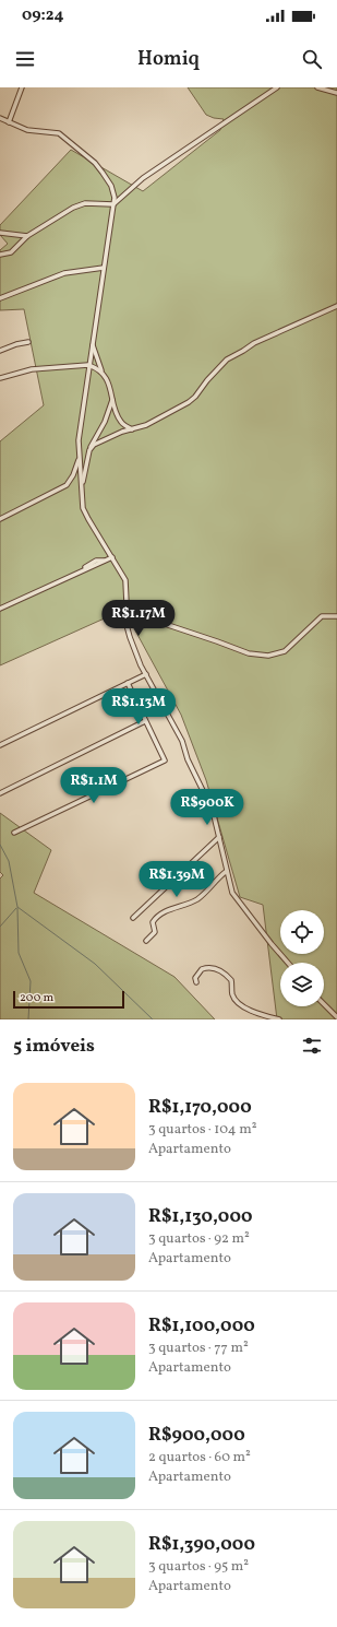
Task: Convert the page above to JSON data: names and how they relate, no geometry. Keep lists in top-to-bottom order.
{
  "scale_bar": "200 m",
  "page": {
    "status": "09:24",
    "header": "Homiq",
    "price": [
      "R$1.17M",
      "R$1.13M",
      "R$1.1M",
      "R$900K",
      "R$1.39M"
    ],
    "scale": "200 m",
    "heading": "5 imóveis",
    "list": [
      {
        "name": "R$1,170,000",
        "note": "3 quartos · 104 m² · Apartamento"
      },
      {
        "name": "R$1,130,000",
        "note": "3 quartos · 92 m² · Apartamento"
      },
      {
        "name": "R$1,100,000",
        "note": "3 quartos · 77 m² · Apartamento"
      },
      {
        "name": "R$900,000",
        "note": "2 quartos · 60 m² · Apartamento"
      },
      {
        "name": "R$1,390,000",
        "note": "3 quartos · 95 m² · Apartamento"
      }
    ]
  }
}
